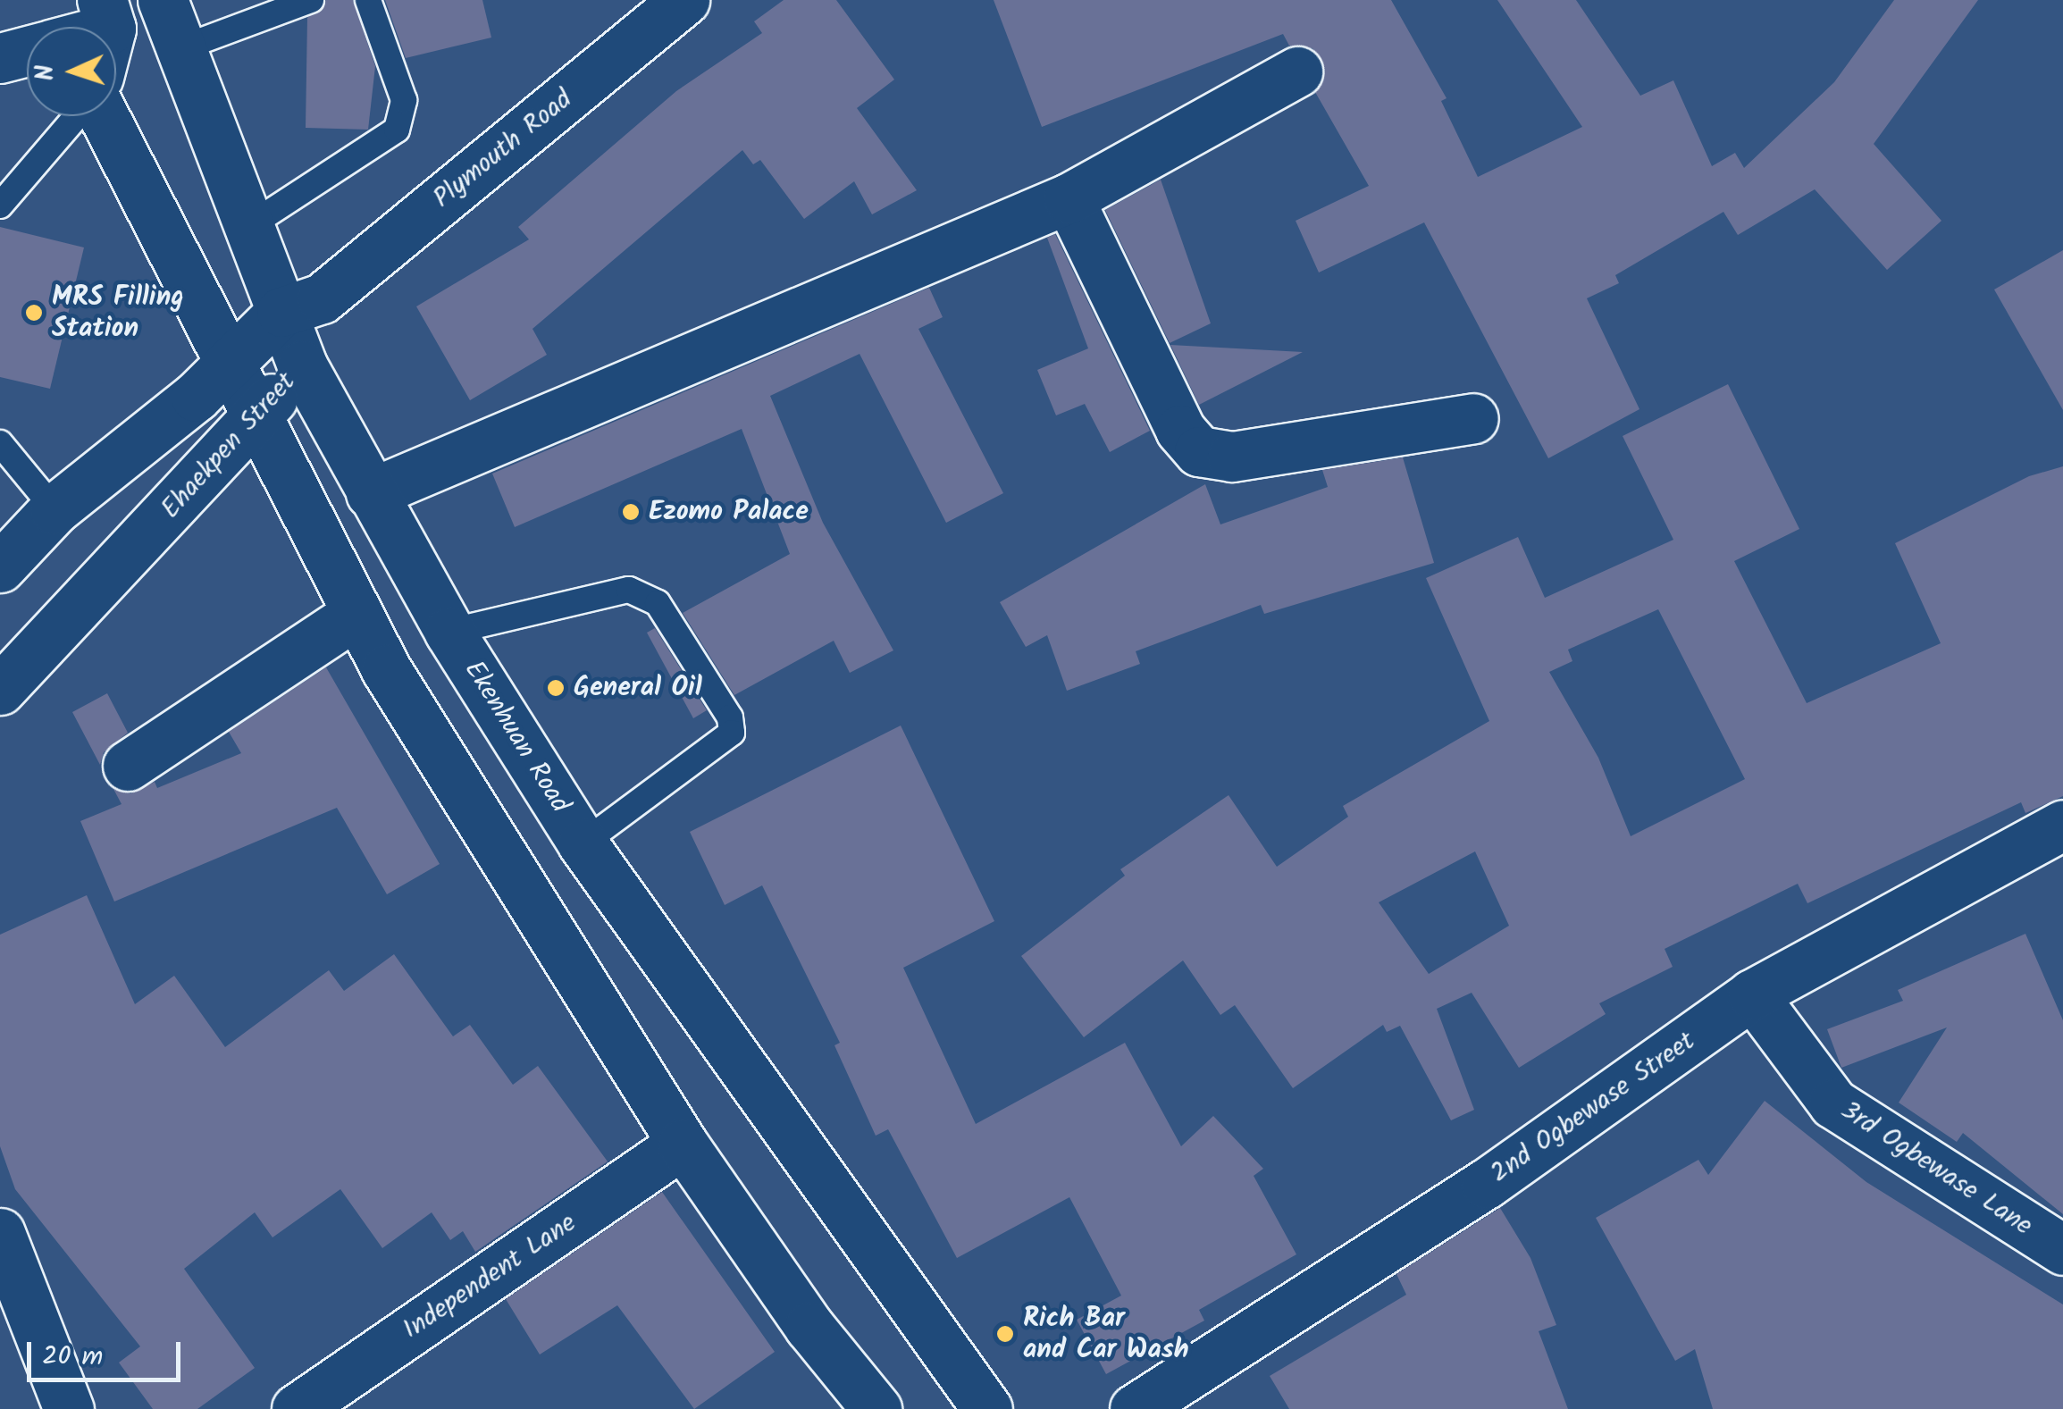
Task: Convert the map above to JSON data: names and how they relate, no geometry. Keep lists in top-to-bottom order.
{
  "streets": {
    "street": [
      "Plymouth Road",
      "Ehaekpen Street",
      "Ekenhuan Road",
      "2nd Ogbewase Street",
      "3rd Ogbewase Lane",
      "Independent Lane"
    ]
  },
  "crossings": [
    ["Plymouth Road", "Ehaekpen Street"],
    ["Ehaekpen Street", "Ekenhuan Road"],
    ["2nd Ogbewase Street", "3rd Ogbewase Lane"]
  ],
  "places": [
    "MRS Filling Station",
    "Ezomo Palace",
    "General Oil",
    "Rich Bar and Car Wash"
  ],
  "scale_bar": "20 m",
  "north": "left"
}
